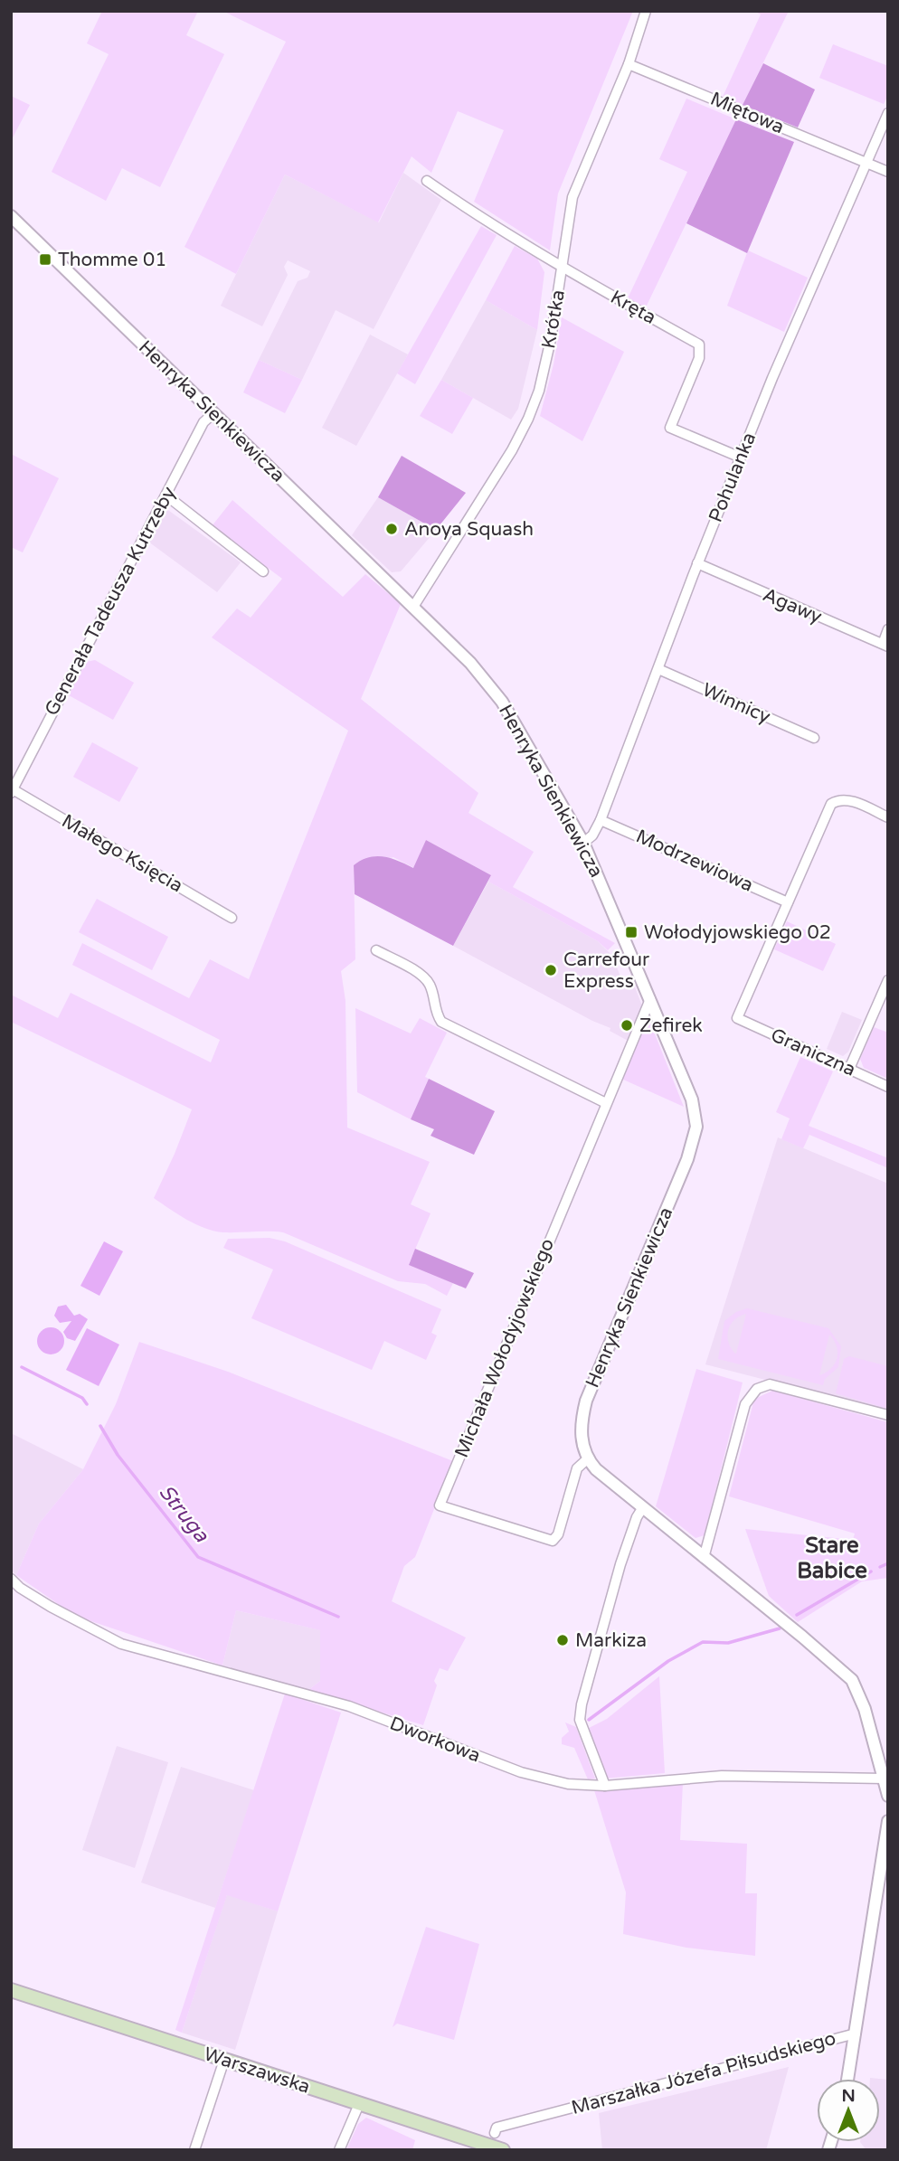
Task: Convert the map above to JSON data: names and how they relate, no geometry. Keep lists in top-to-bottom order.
{
  "streets": {
    "main road": ["Warszawska"],
    "street": [
      "Miętowa",
      "Kręta",
      "Krótka",
      "Henryka Sienkiewicza",
      "Pohulanka",
      "Generała Tadeusza Kutrzeby",
      "Agawy",
      "Winnicy",
      "Małego Księcia",
      "Modrzewiowa",
      "Graniczna",
      "Michała Wołodyjowskiego",
      "Dworkowa",
      "Marszałka Józefa Piłsudskiego"
    ]
  },
  "crossings": [
    ["Miętowa", "Krótka"],
    ["Miętowa", "Pohulanka"],
    ["Kręta", "Krótka"],
    ["Kręta", "Pohulanka"],
    ["Krótka", "Henryka Sienkiewicza"],
    ["Henryka Sienkiewicza", "Pohulanka"],
    ["Henryka Sienkiewicza", "Generała Tadeusza Kutrzeby"],
    ["Henryka Sienkiewicza", "Michała Wołodyjowskiego"],
    ["Pohulanka", "Agawy"],
    ["Pohulanka", "Winnicy"],
    ["Pohulanka", "Modrzewiowa"],
    ["Generała Tadeusza Kutrzeby", "Małego Księcia"],
    ["Modrzewiowa", "Graniczna"]
  ],
  "districts": ["Stare Babice"],
  "water": ["Struga"],
  "places": {
    "transit": ["Thomme 01", "Wołodyjowskiego 02"],
    "other": [
      "Anoya Squash",
      "Carrefour Express",
      "Zefirek",
      "Markiza"
    ]
  },
  "north": "top"
}
